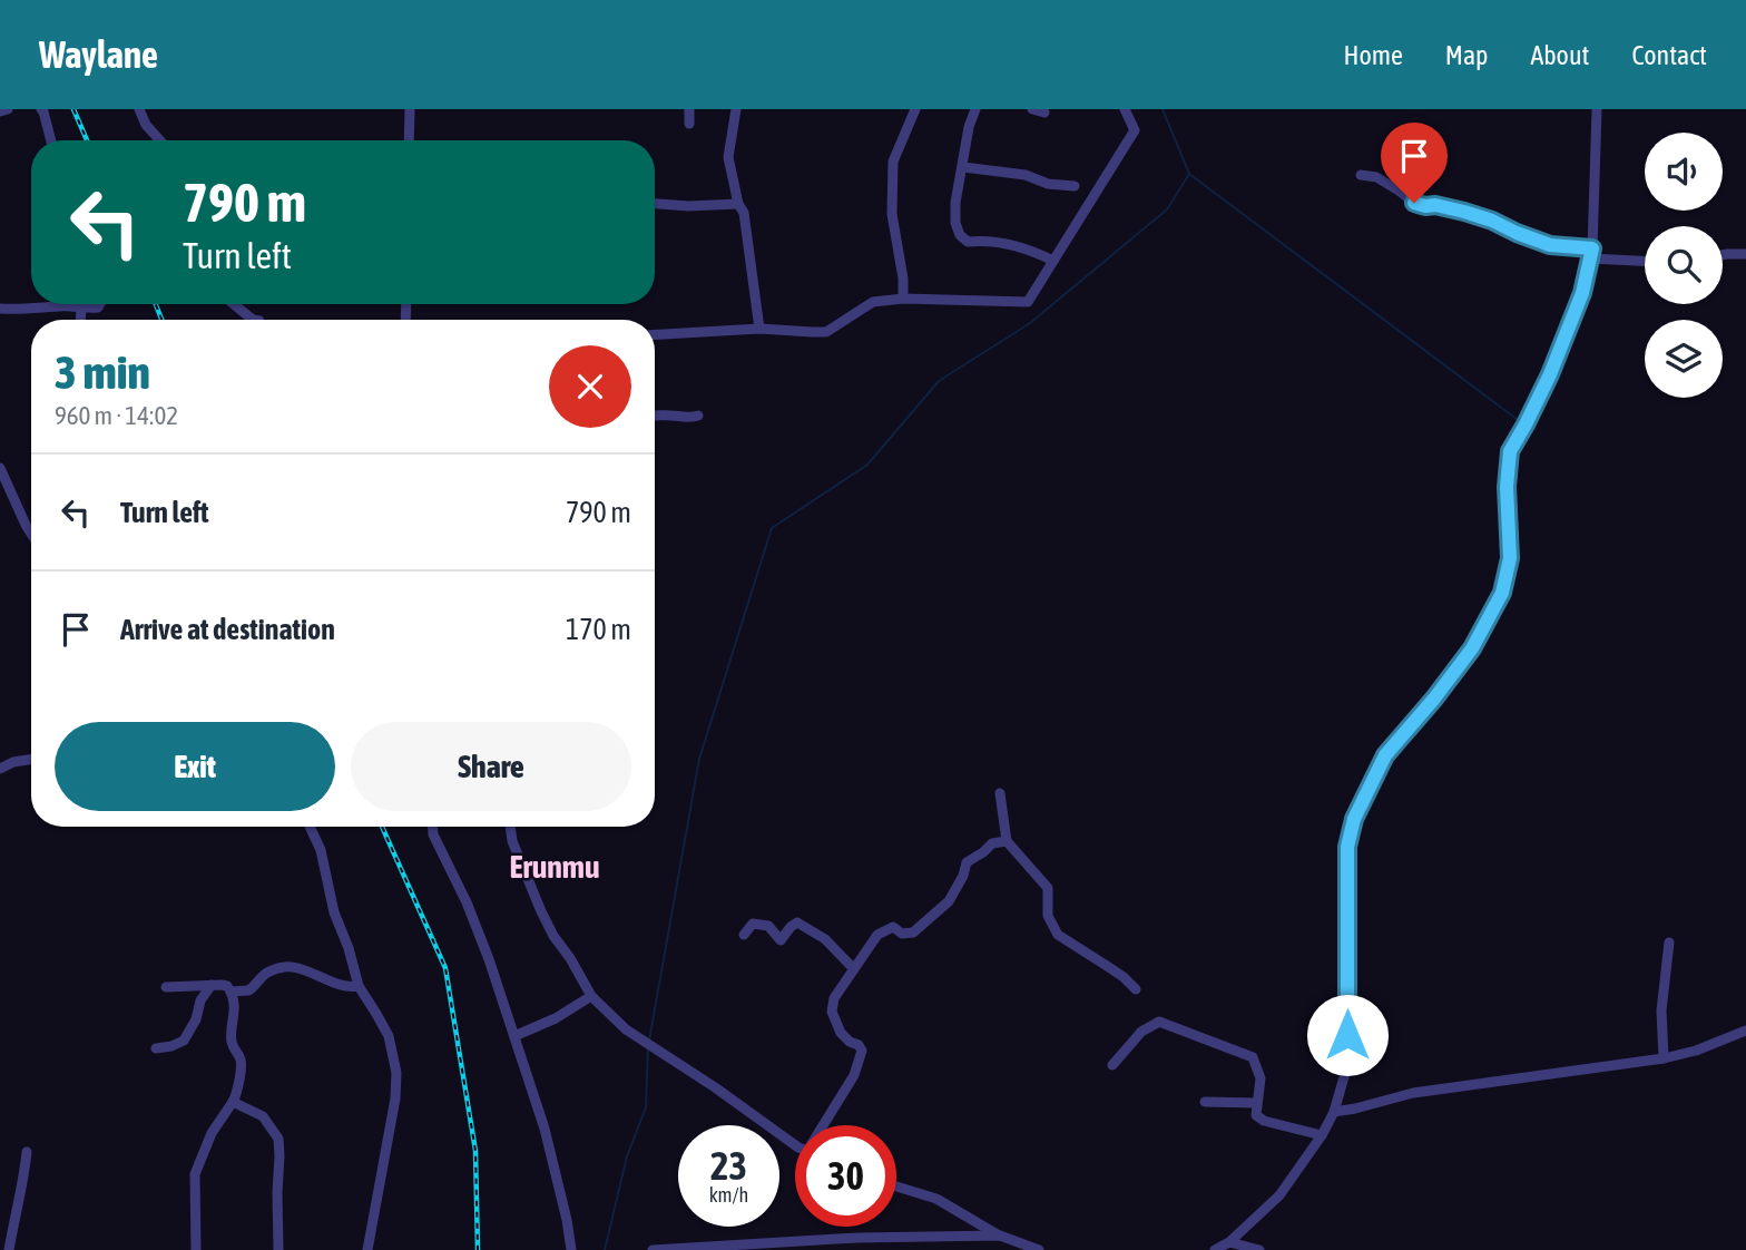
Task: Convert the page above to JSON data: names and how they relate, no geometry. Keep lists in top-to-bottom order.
{
  "districts": ["Erunmu"],
  "page": {
    "header": "Waylane",
    "nav": [
      "Home",
      "Map",
      "About",
      "Contact"
    ],
    "turn": ["790 m", "Turn left"],
    "heading": ["3 min", "960 m · 14:02"],
    "list": [
      {
        "name": "Turn left",
        "value": "790 m"
      },
      {
        "name": "Arrive at destination",
        "value": "170 m"
      }
    ],
    "buttons": ["Exit", "Share"],
    "speed": "23 km/h",
    "limit": "30"
  }
}
